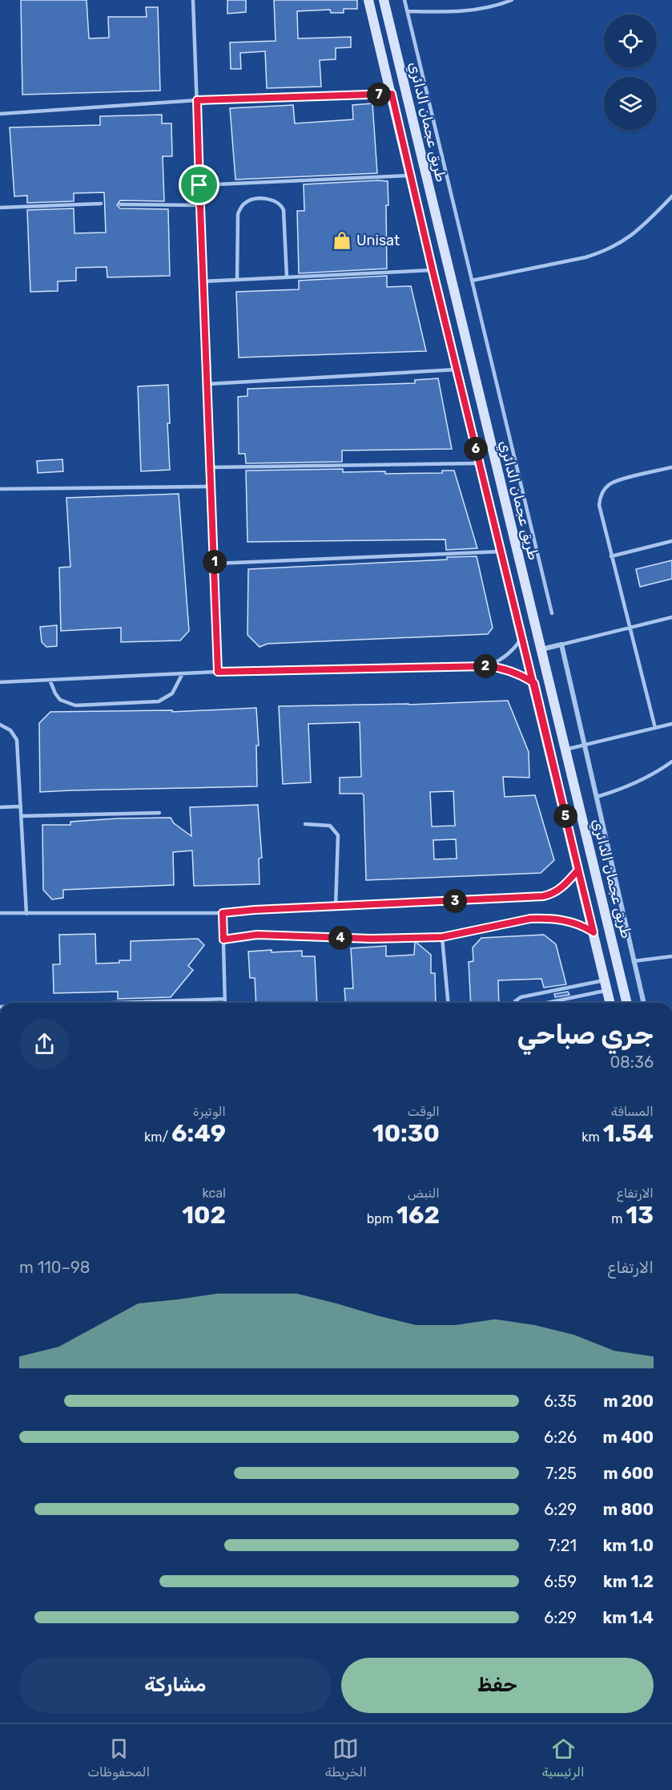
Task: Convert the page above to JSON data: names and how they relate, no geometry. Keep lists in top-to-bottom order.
{
  "streets": {
    "main road": ["طريق عجمان الدائري"]
  },
  "places": {
    "shop": ["Unisat"]
  },
  "page": {
    "pins": [
      "7",
      "6",
      "1",
      "2",
      "5",
      "3",
      "4"
    ],
    "heading": ["جري صباحي", "08:36"],
    "stats": [
      ["المسافة", "1.54 km"],
      ["الوقت", "10:30"],
      ["الوتيرة", "6:49 /km"],
      ["الارتفاع", "13 m"],
      ["النبض", "162 bpm"],
      ["kcal", "102"]
    ],
    "chart": ["الارتفاع", "98–110 m"],
    "list": [
      {
        "name": "200 m",
        "note": "6:35"
      },
      {
        "name": "400 m",
        "note": "6:26"
      },
      {
        "name": "600 m",
        "note": "7:25"
      },
      {
        "name": "800 m",
        "note": "6:29"
      },
      {
        "name": "1.0 km",
        "note": "7:21"
      },
      {
        "name": "1.2 km",
        "note": "6:59"
      },
      {
        "name": "1.4 km",
        "note": "6:29"
      }
    ],
    "buttons": ["حفظ", "مشاركة"],
    "tabs": ["الرئيسية", "الخريطة", "المحفوظات"]
  }
}
